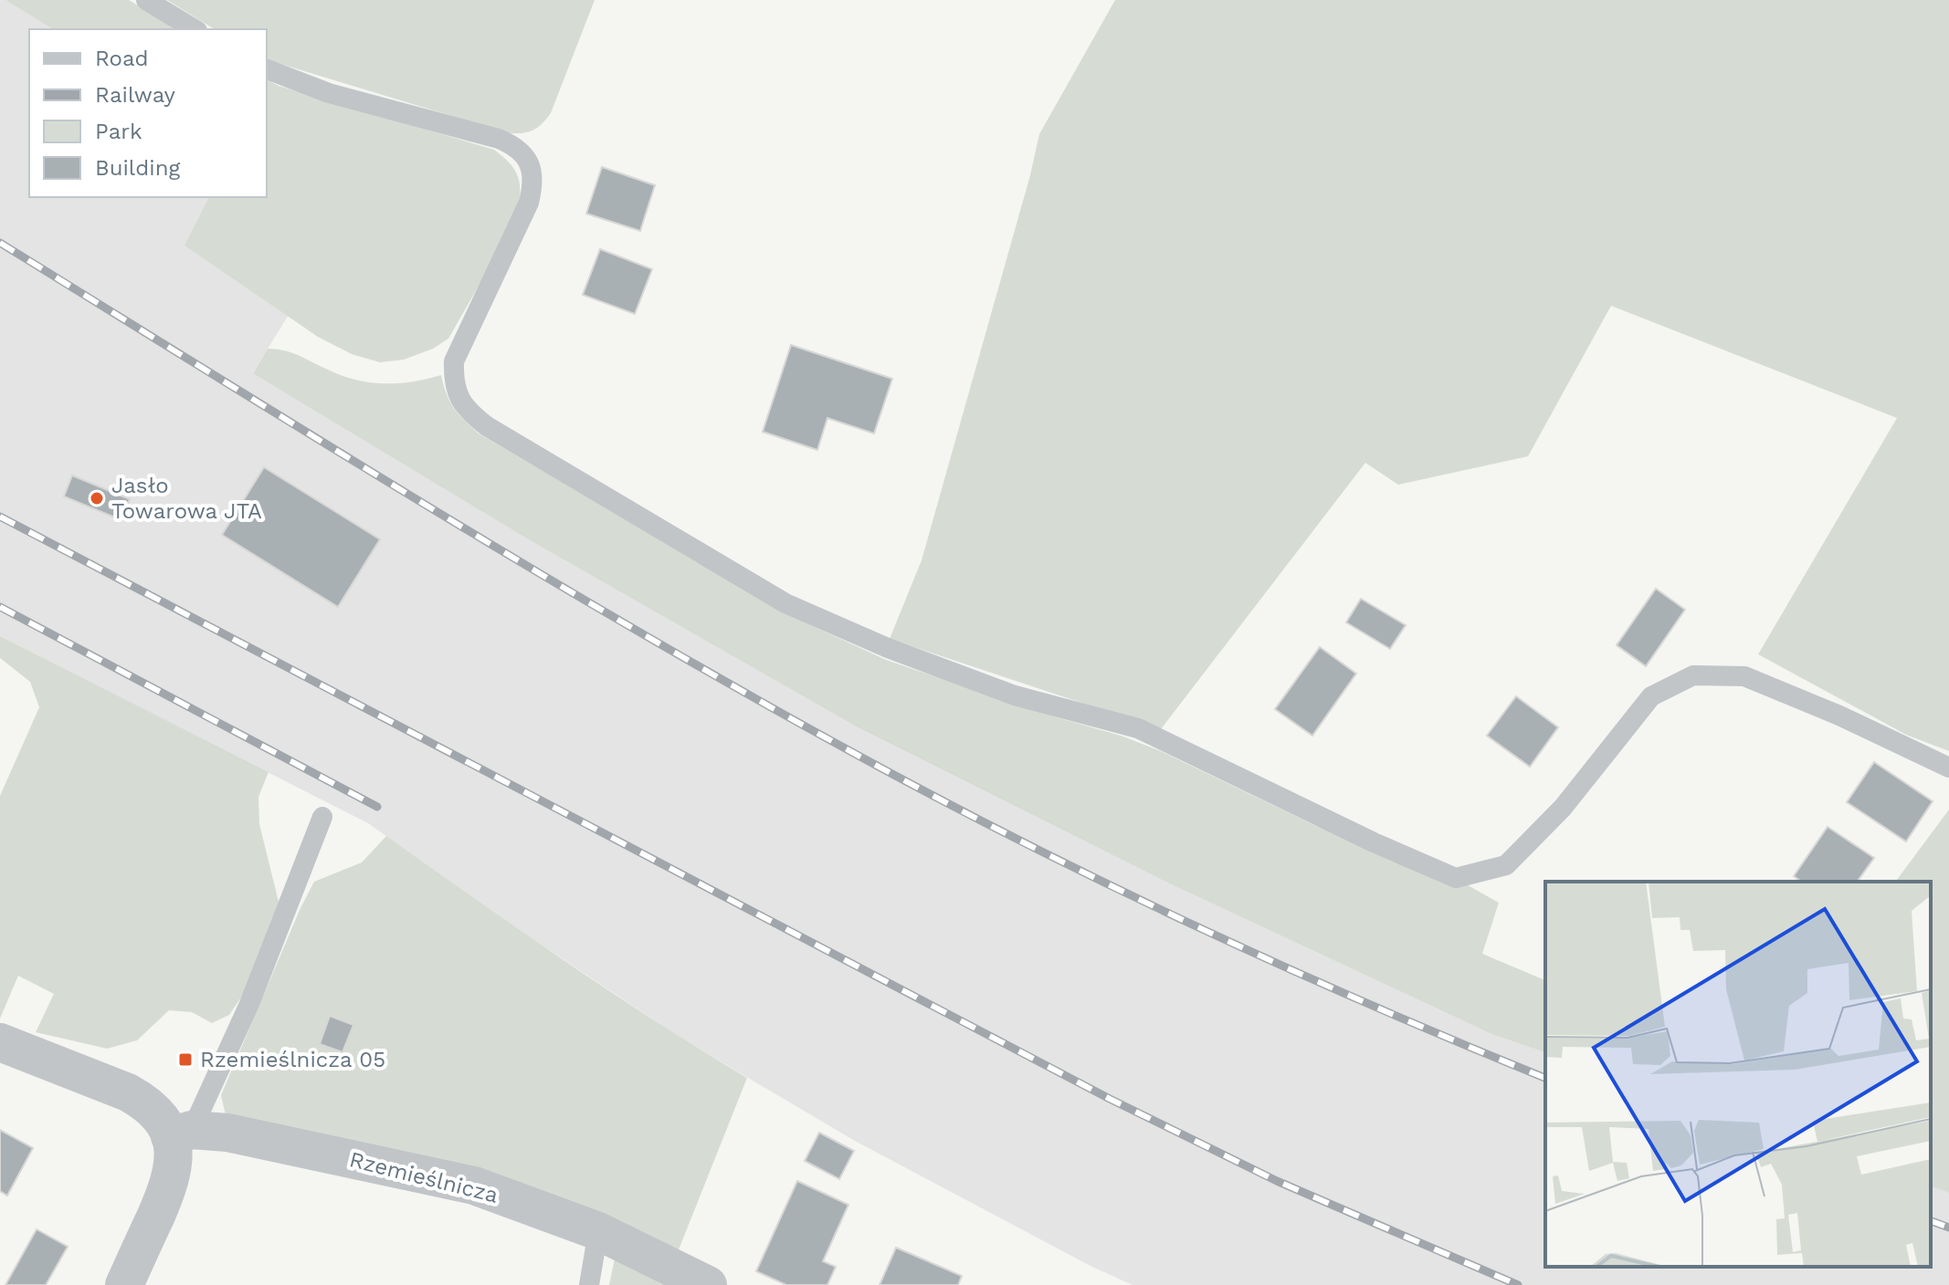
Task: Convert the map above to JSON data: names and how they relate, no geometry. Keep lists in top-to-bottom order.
{
  "streets": {
    "street": ["Rzemieślnicza"]
  },
  "places": {
    "other": ["Jasło Towarowa JTA"],
    "transit": ["Rzemieślnicza 05"]
  },
  "legend": [
    "Road",
    "Railway",
    "Park",
    "Building"
  ]
}
